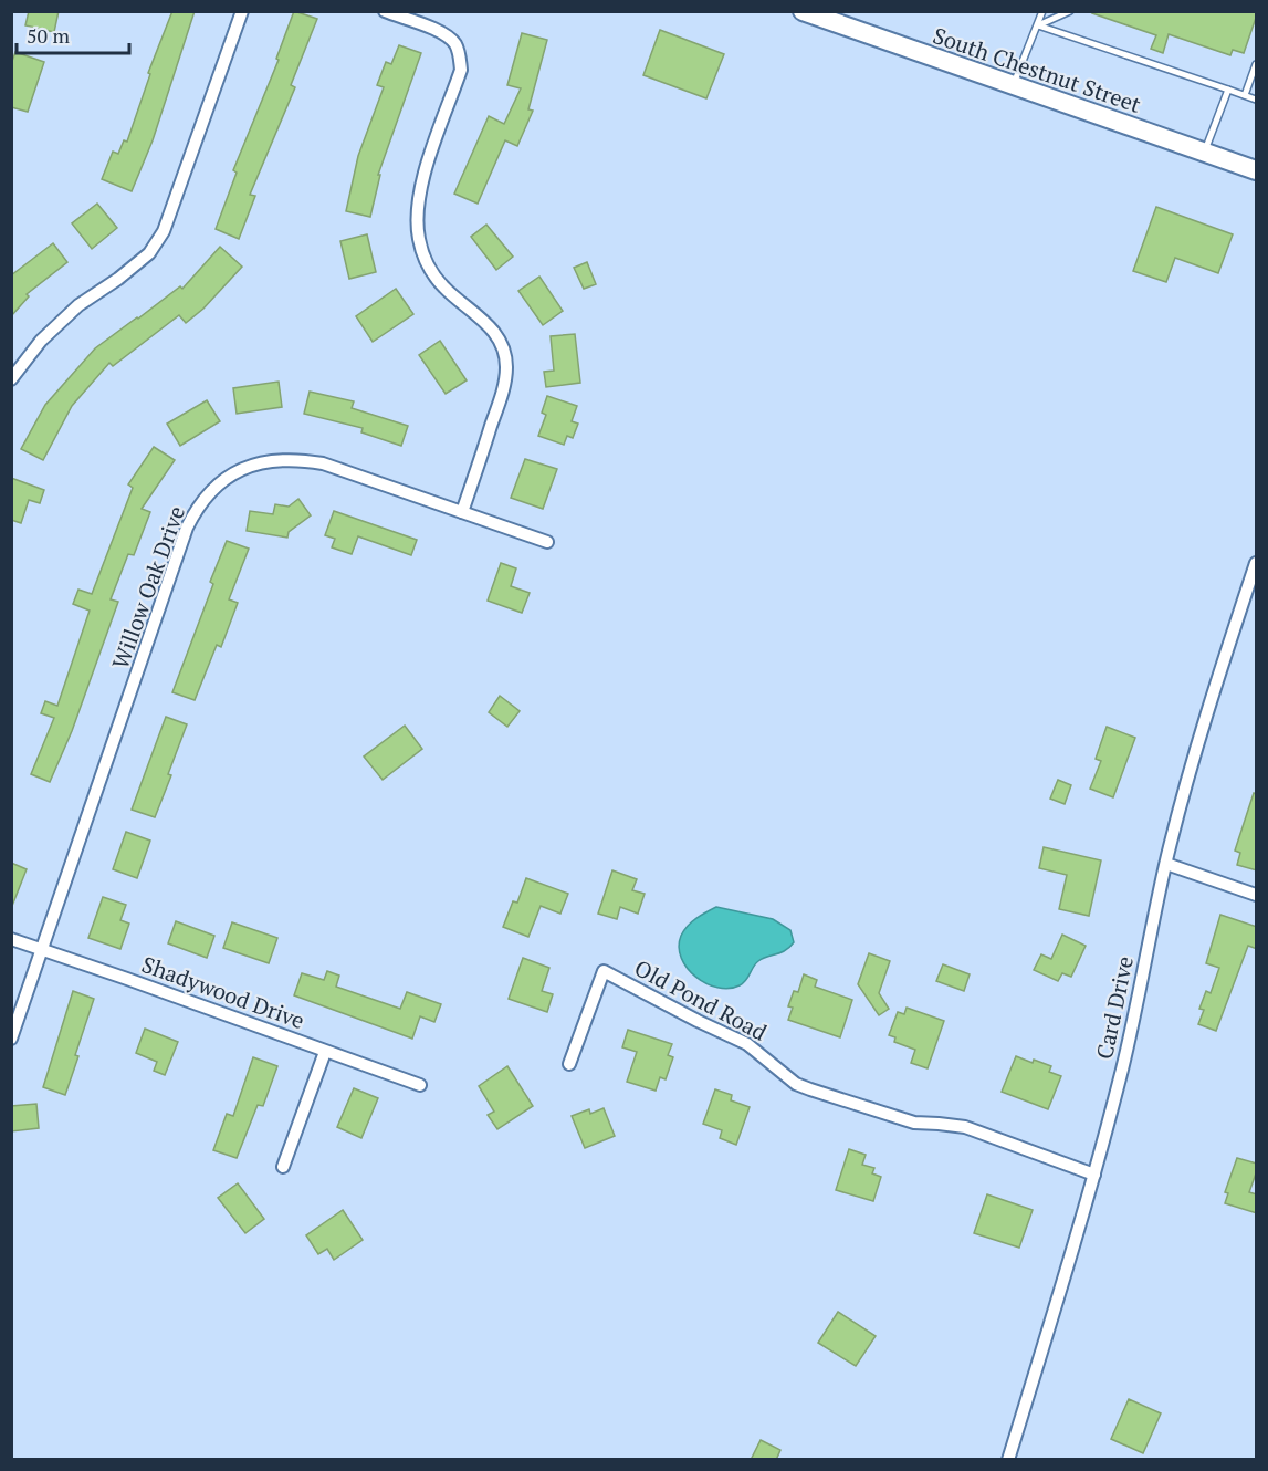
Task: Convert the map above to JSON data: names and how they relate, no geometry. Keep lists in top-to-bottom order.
{
  "streets": {
    "main road": ["South Chestnut Street"],
    "street": [
      "Willow Oak Drive",
      "Shadywood Drive",
      "Old Pond Road",
      "Card Drive"
    ]
  },
  "crossings": [
    ["Willow Oak Drive", "Shadywood Drive"],
    ["Old Pond Road", "Card Drive"]
  ],
  "scale_bar": "50 m"
}
